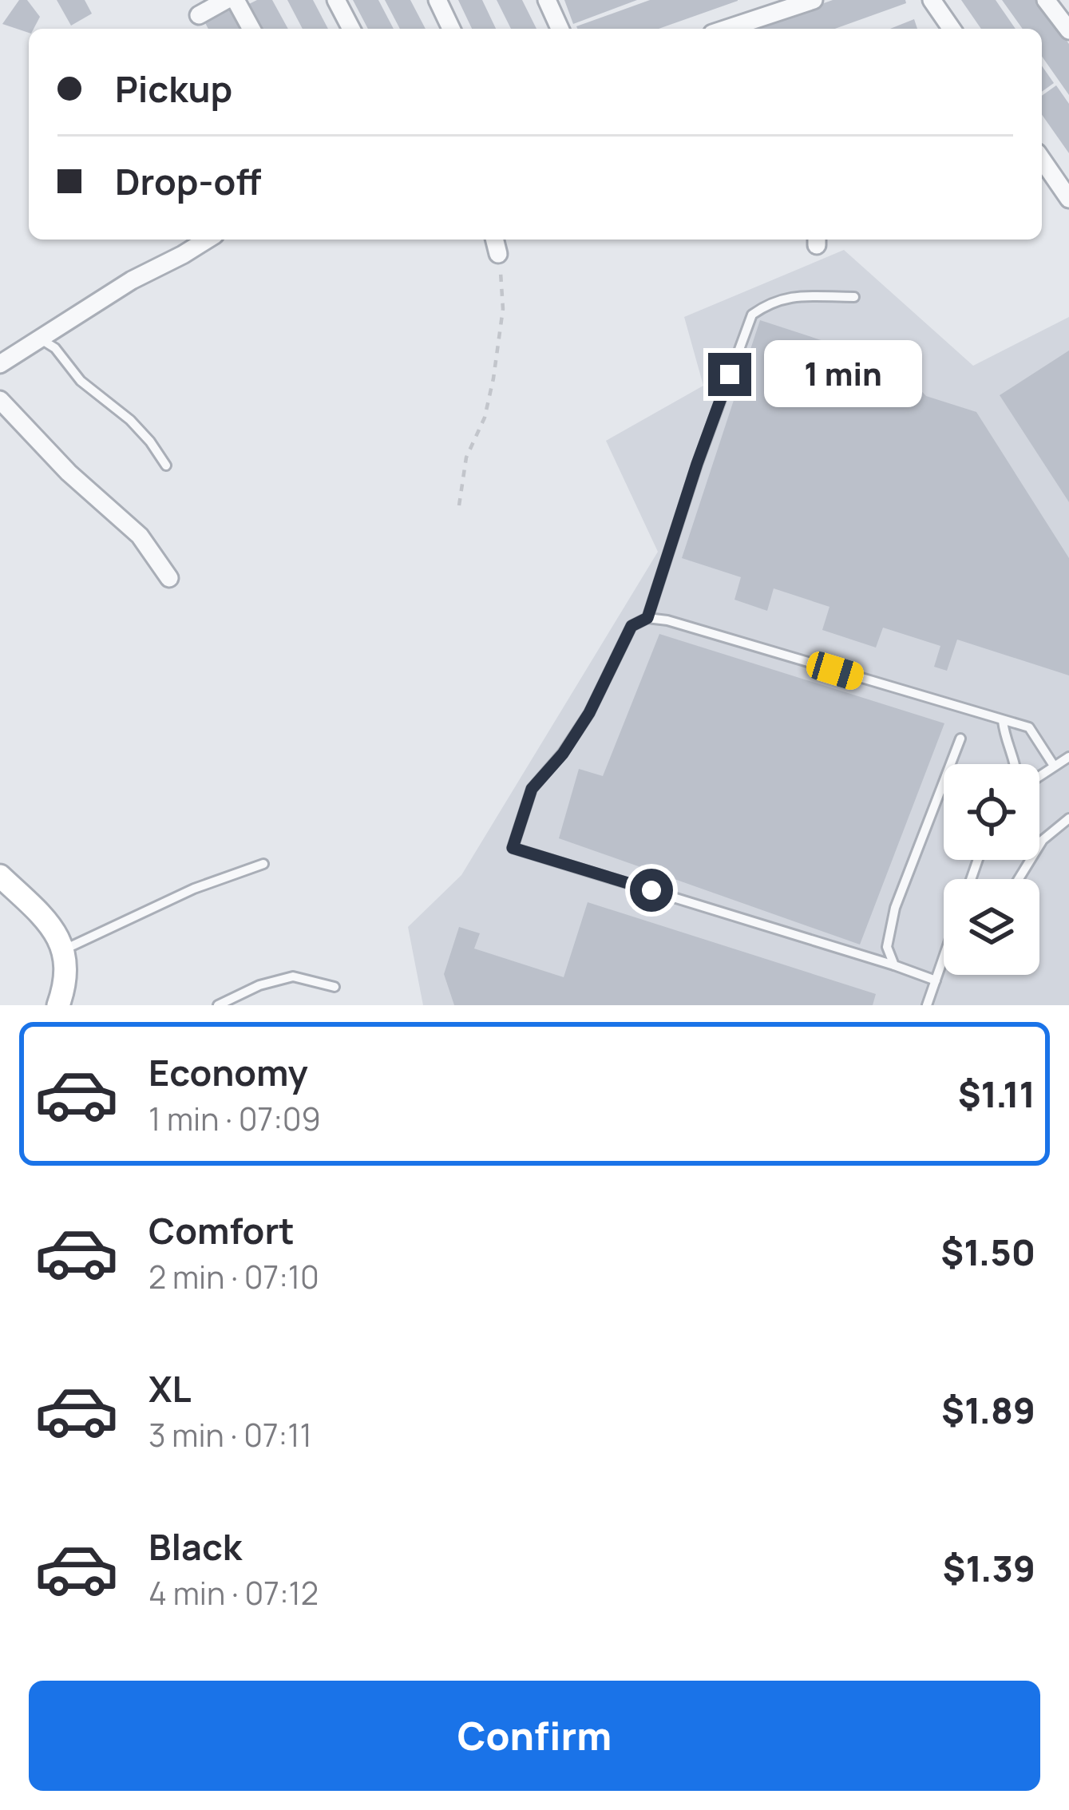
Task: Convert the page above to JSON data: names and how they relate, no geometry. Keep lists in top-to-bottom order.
{
  "page": {
    "banner": ["Pickup", "Drop-off"],
    "bubble": "1 min",
    "list": [
      {
        "name": "Economy",
        "note": "1 min · 07:09",
        "value": "$1.11"
      },
      {
        "name": "Comfort",
        "note": "2 min · 07:10",
        "value": "$1.50"
      },
      {
        "name": "XL",
        "note": "3 min · 07:11",
        "value": "$1.89"
      },
      {
        "name": "Black",
        "note": "4 min · 07:12",
        "value": "$1.39"
      }
    ],
    "buttons": "Confirm"
  }
}
